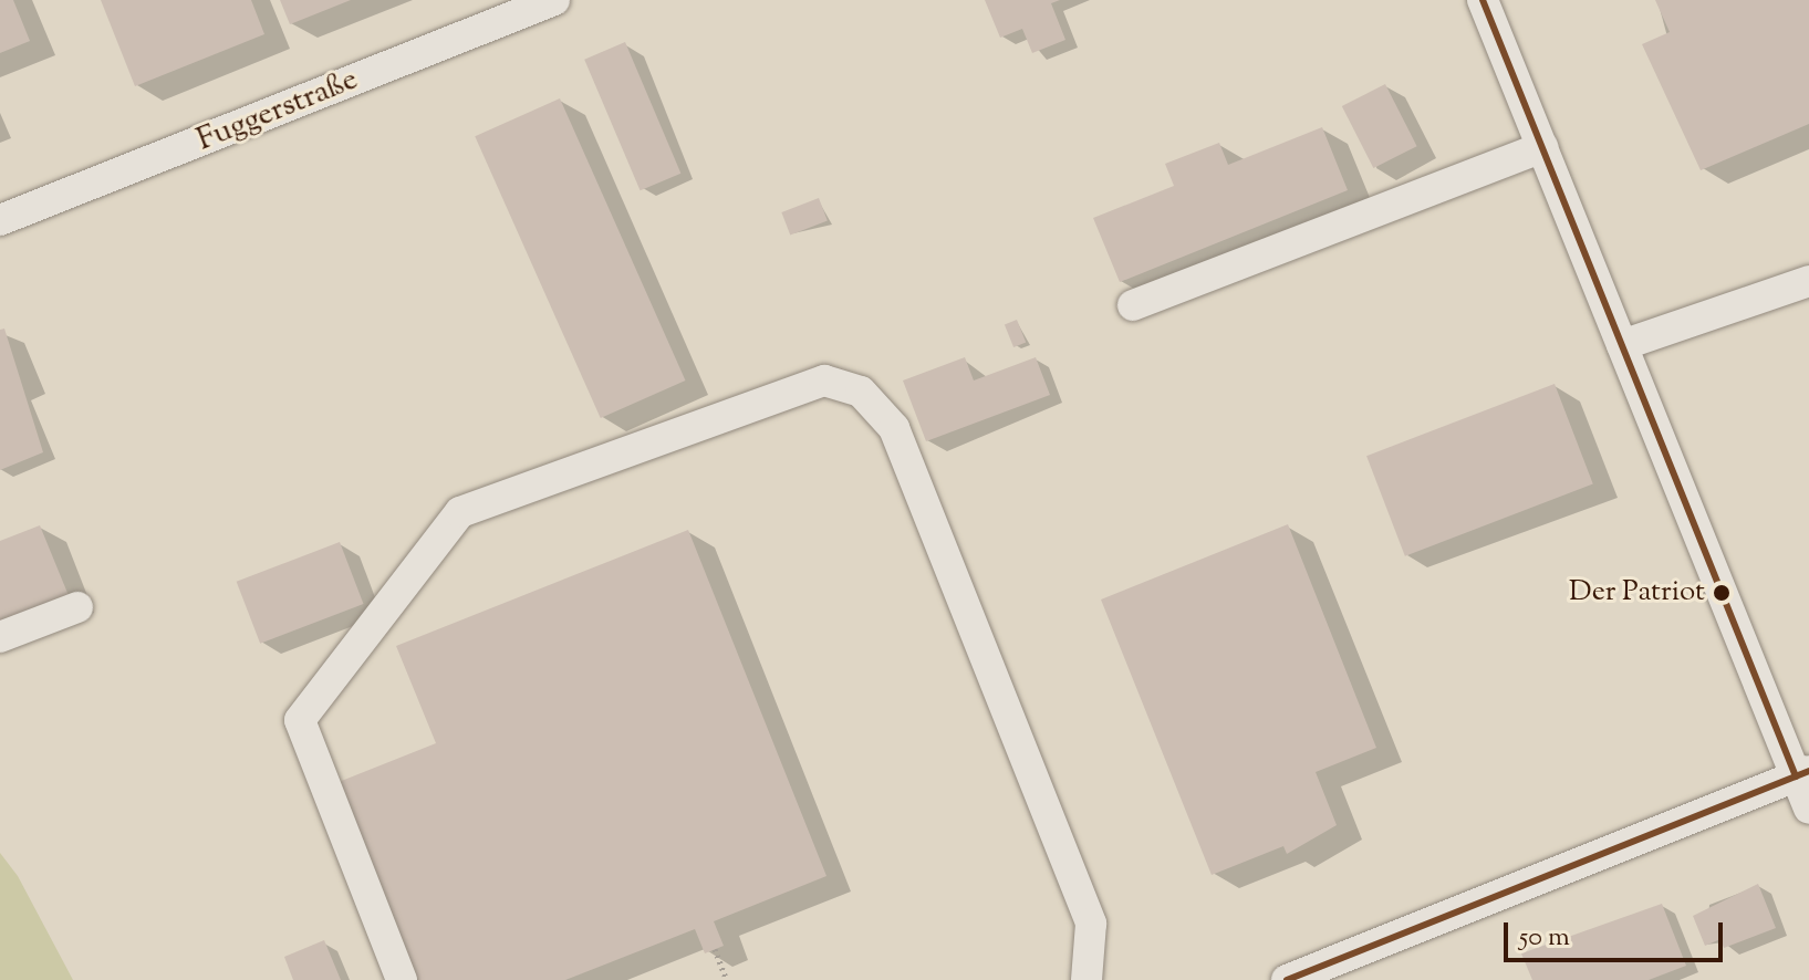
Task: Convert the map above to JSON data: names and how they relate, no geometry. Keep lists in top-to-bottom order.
{
  "streets": {
    "street": ["Fuggerstraße"]
  },
  "places": ["Der Patriot"],
  "scale_bar": "50 m"
}
